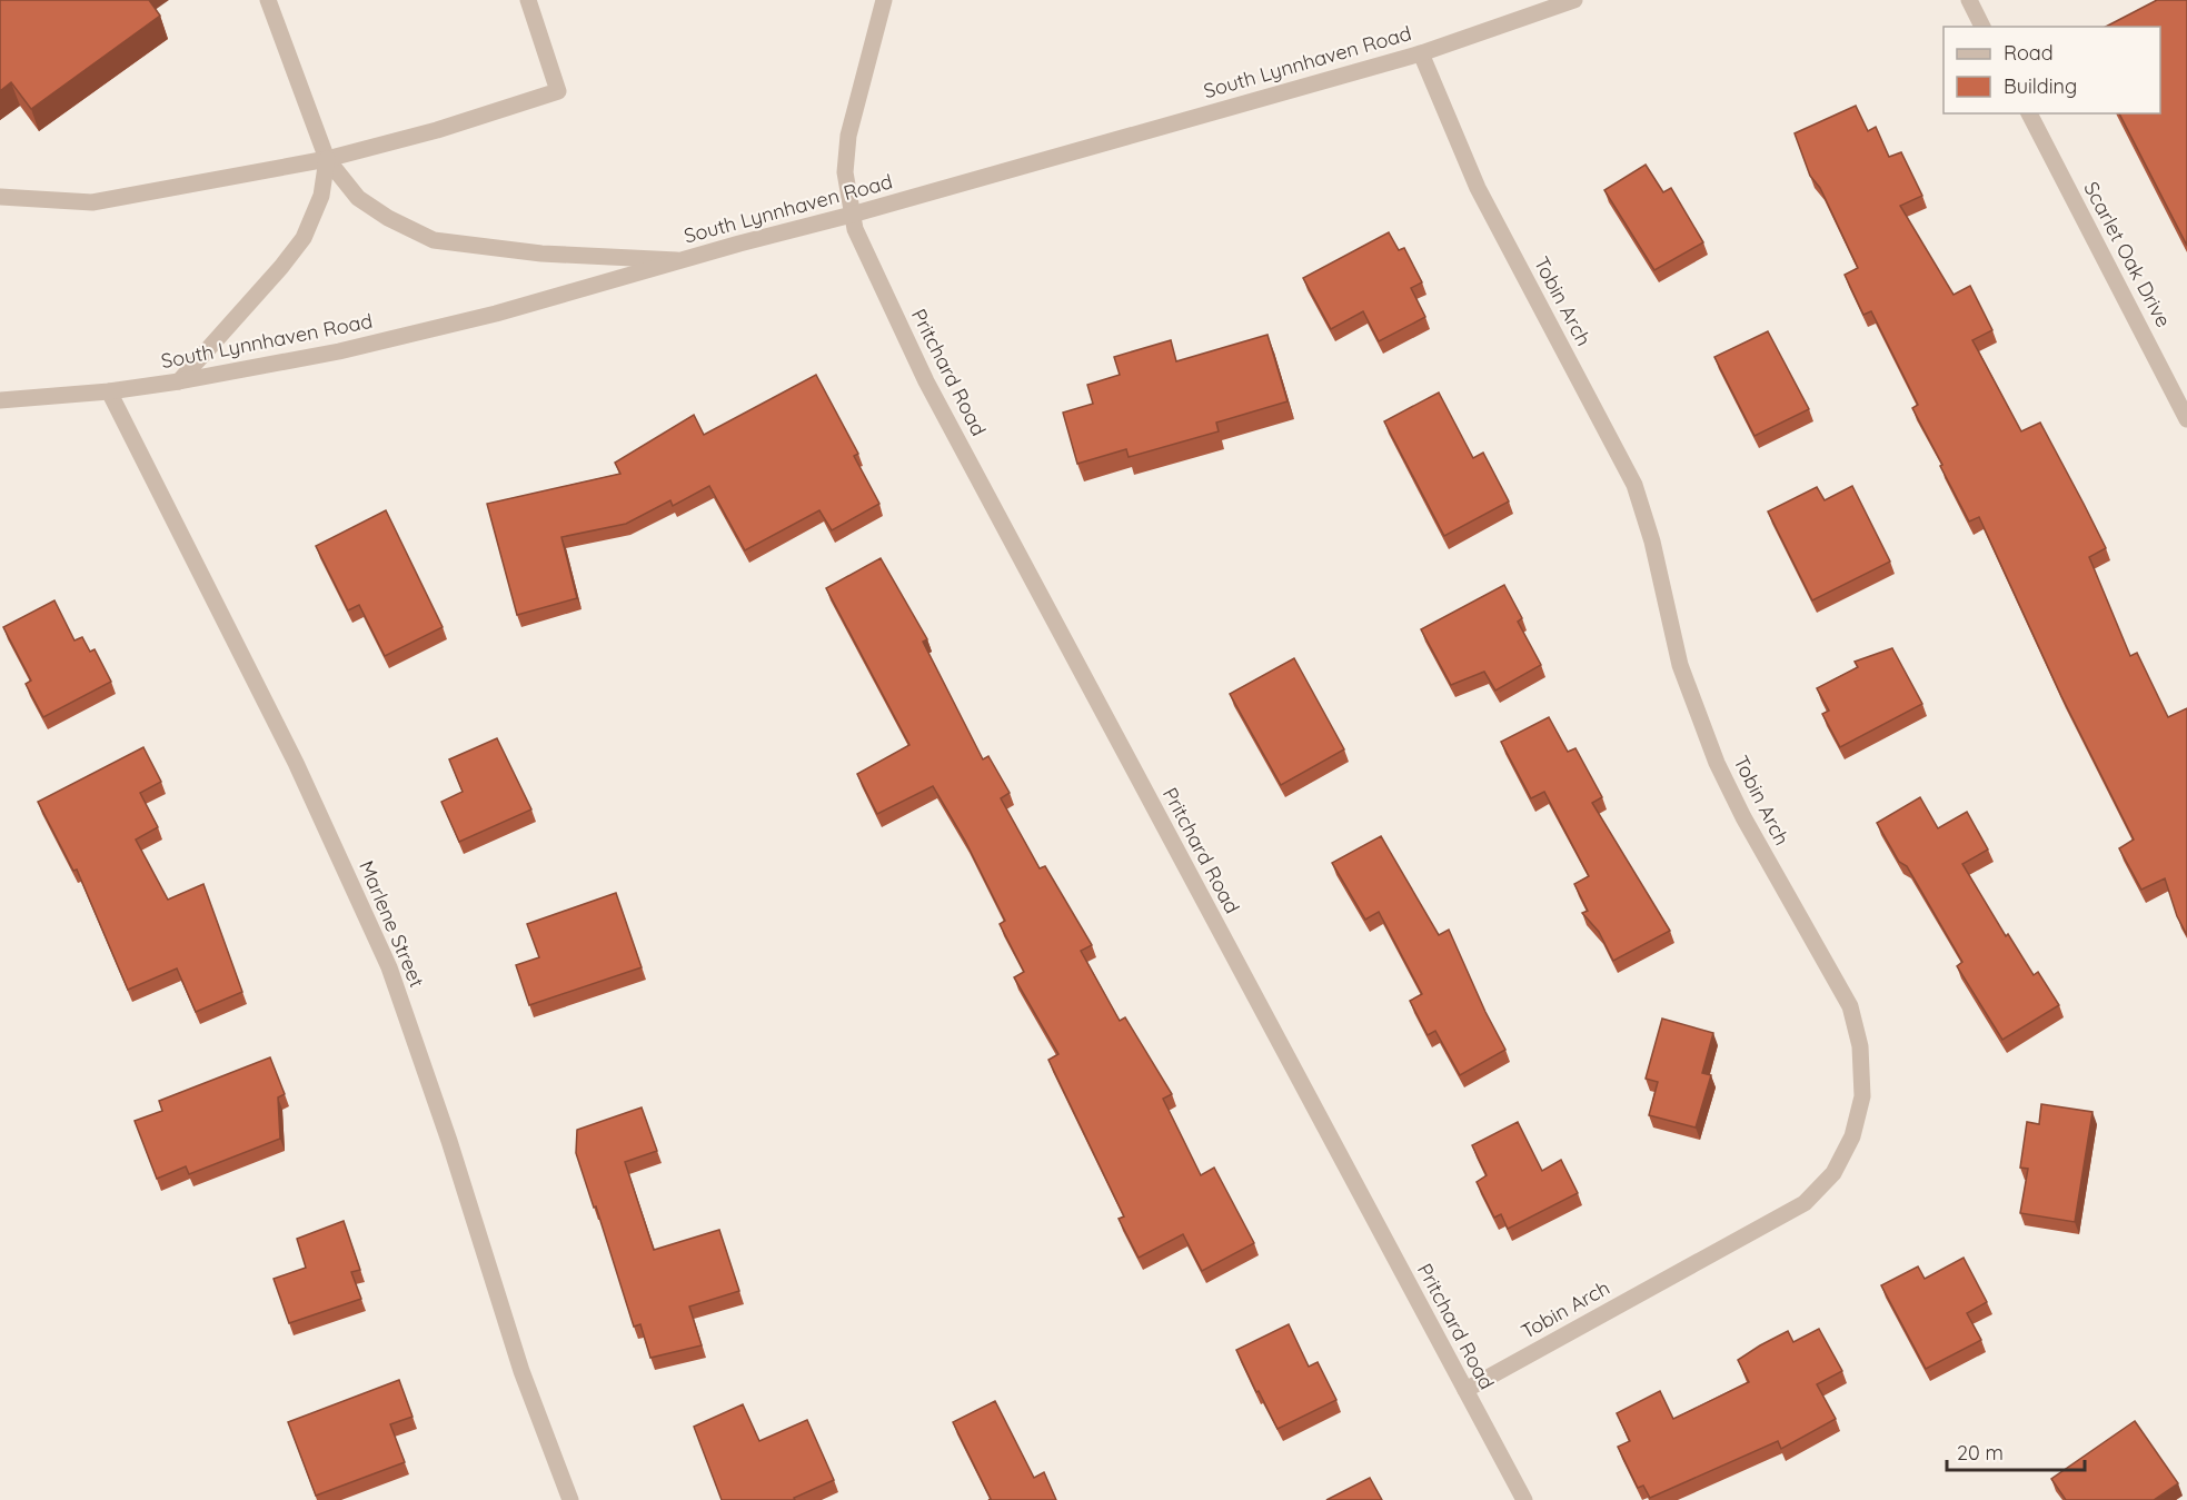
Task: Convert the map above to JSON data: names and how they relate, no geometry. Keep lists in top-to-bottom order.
{
  "streets": {
    "street": [
      "South Lynnhaven Road",
      "Scarlet Oak Drive",
      "Tobin Arch",
      "Pritchard Road",
      "Marlene Street"
    ]
  },
  "crossings": [
    ["South Lynnhaven Road", "Tobin Arch"],
    ["South Lynnhaven Road", "Pritchard Road"],
    ["South Lynnhaven Road", "Marlene Street"],
    ["Tobin Arch", "Pritchard Road"]
  ],
  "legend": ["Road", "Building"],
  "scale_bar": "20 m"
}
